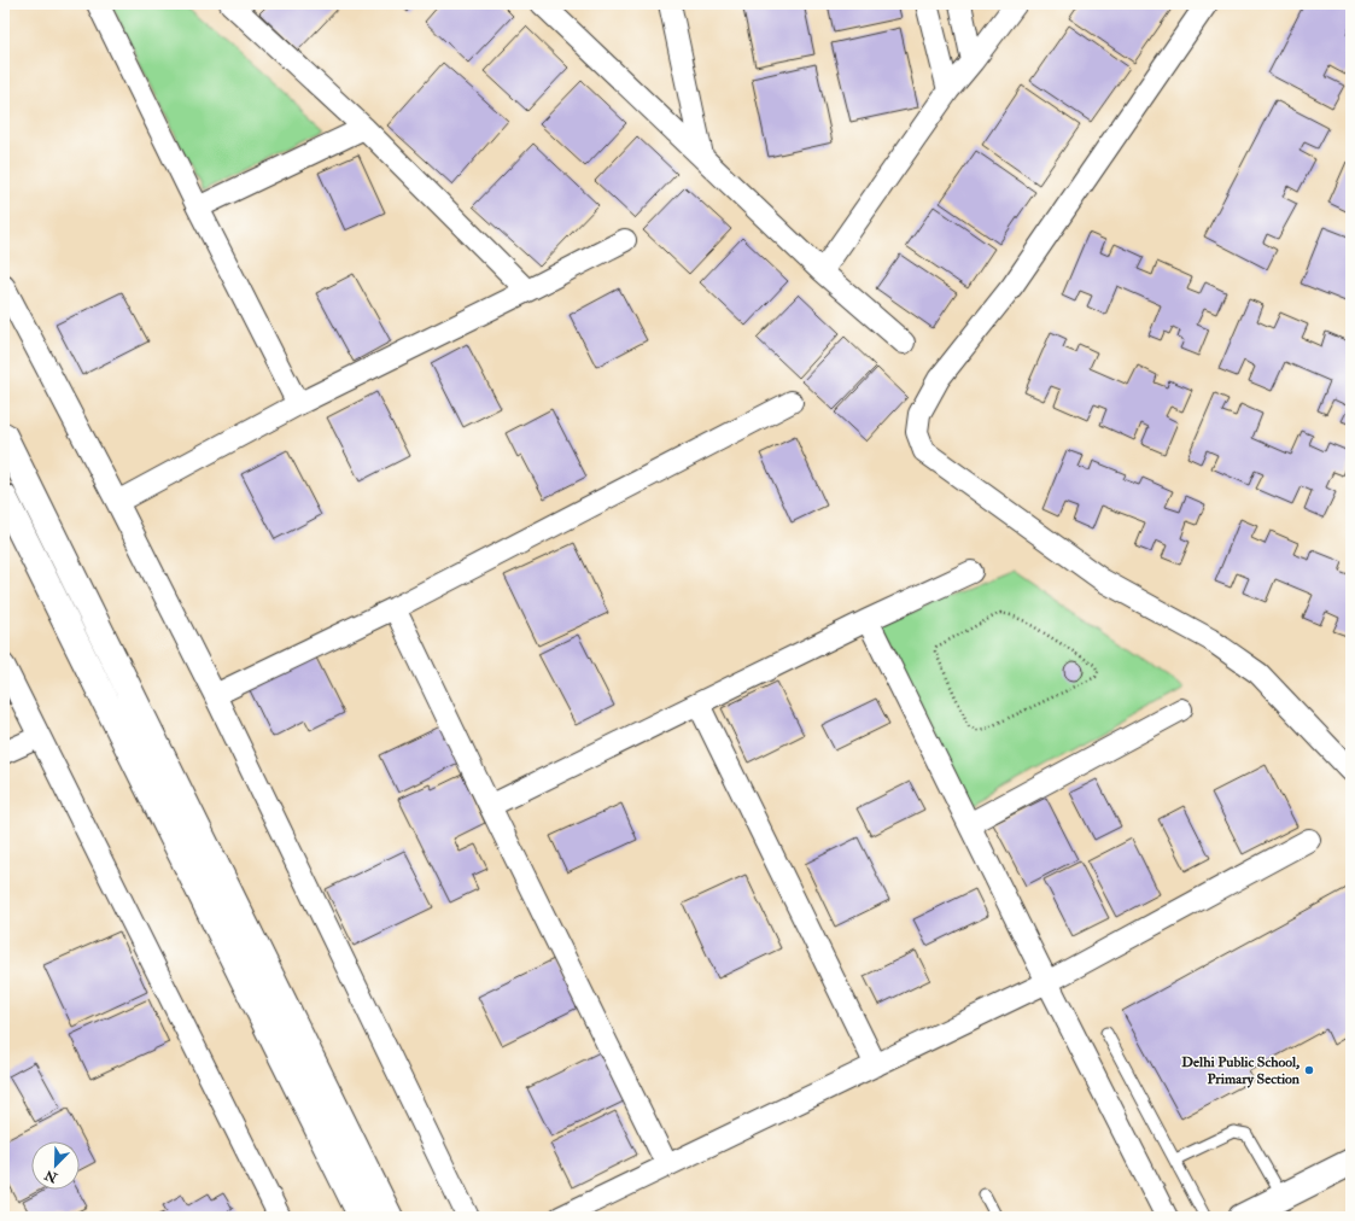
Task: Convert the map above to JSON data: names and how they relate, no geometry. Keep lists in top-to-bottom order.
{
  "places": ["Delhi Public School, Primary Section"],
  "north": "bottom left"
}
